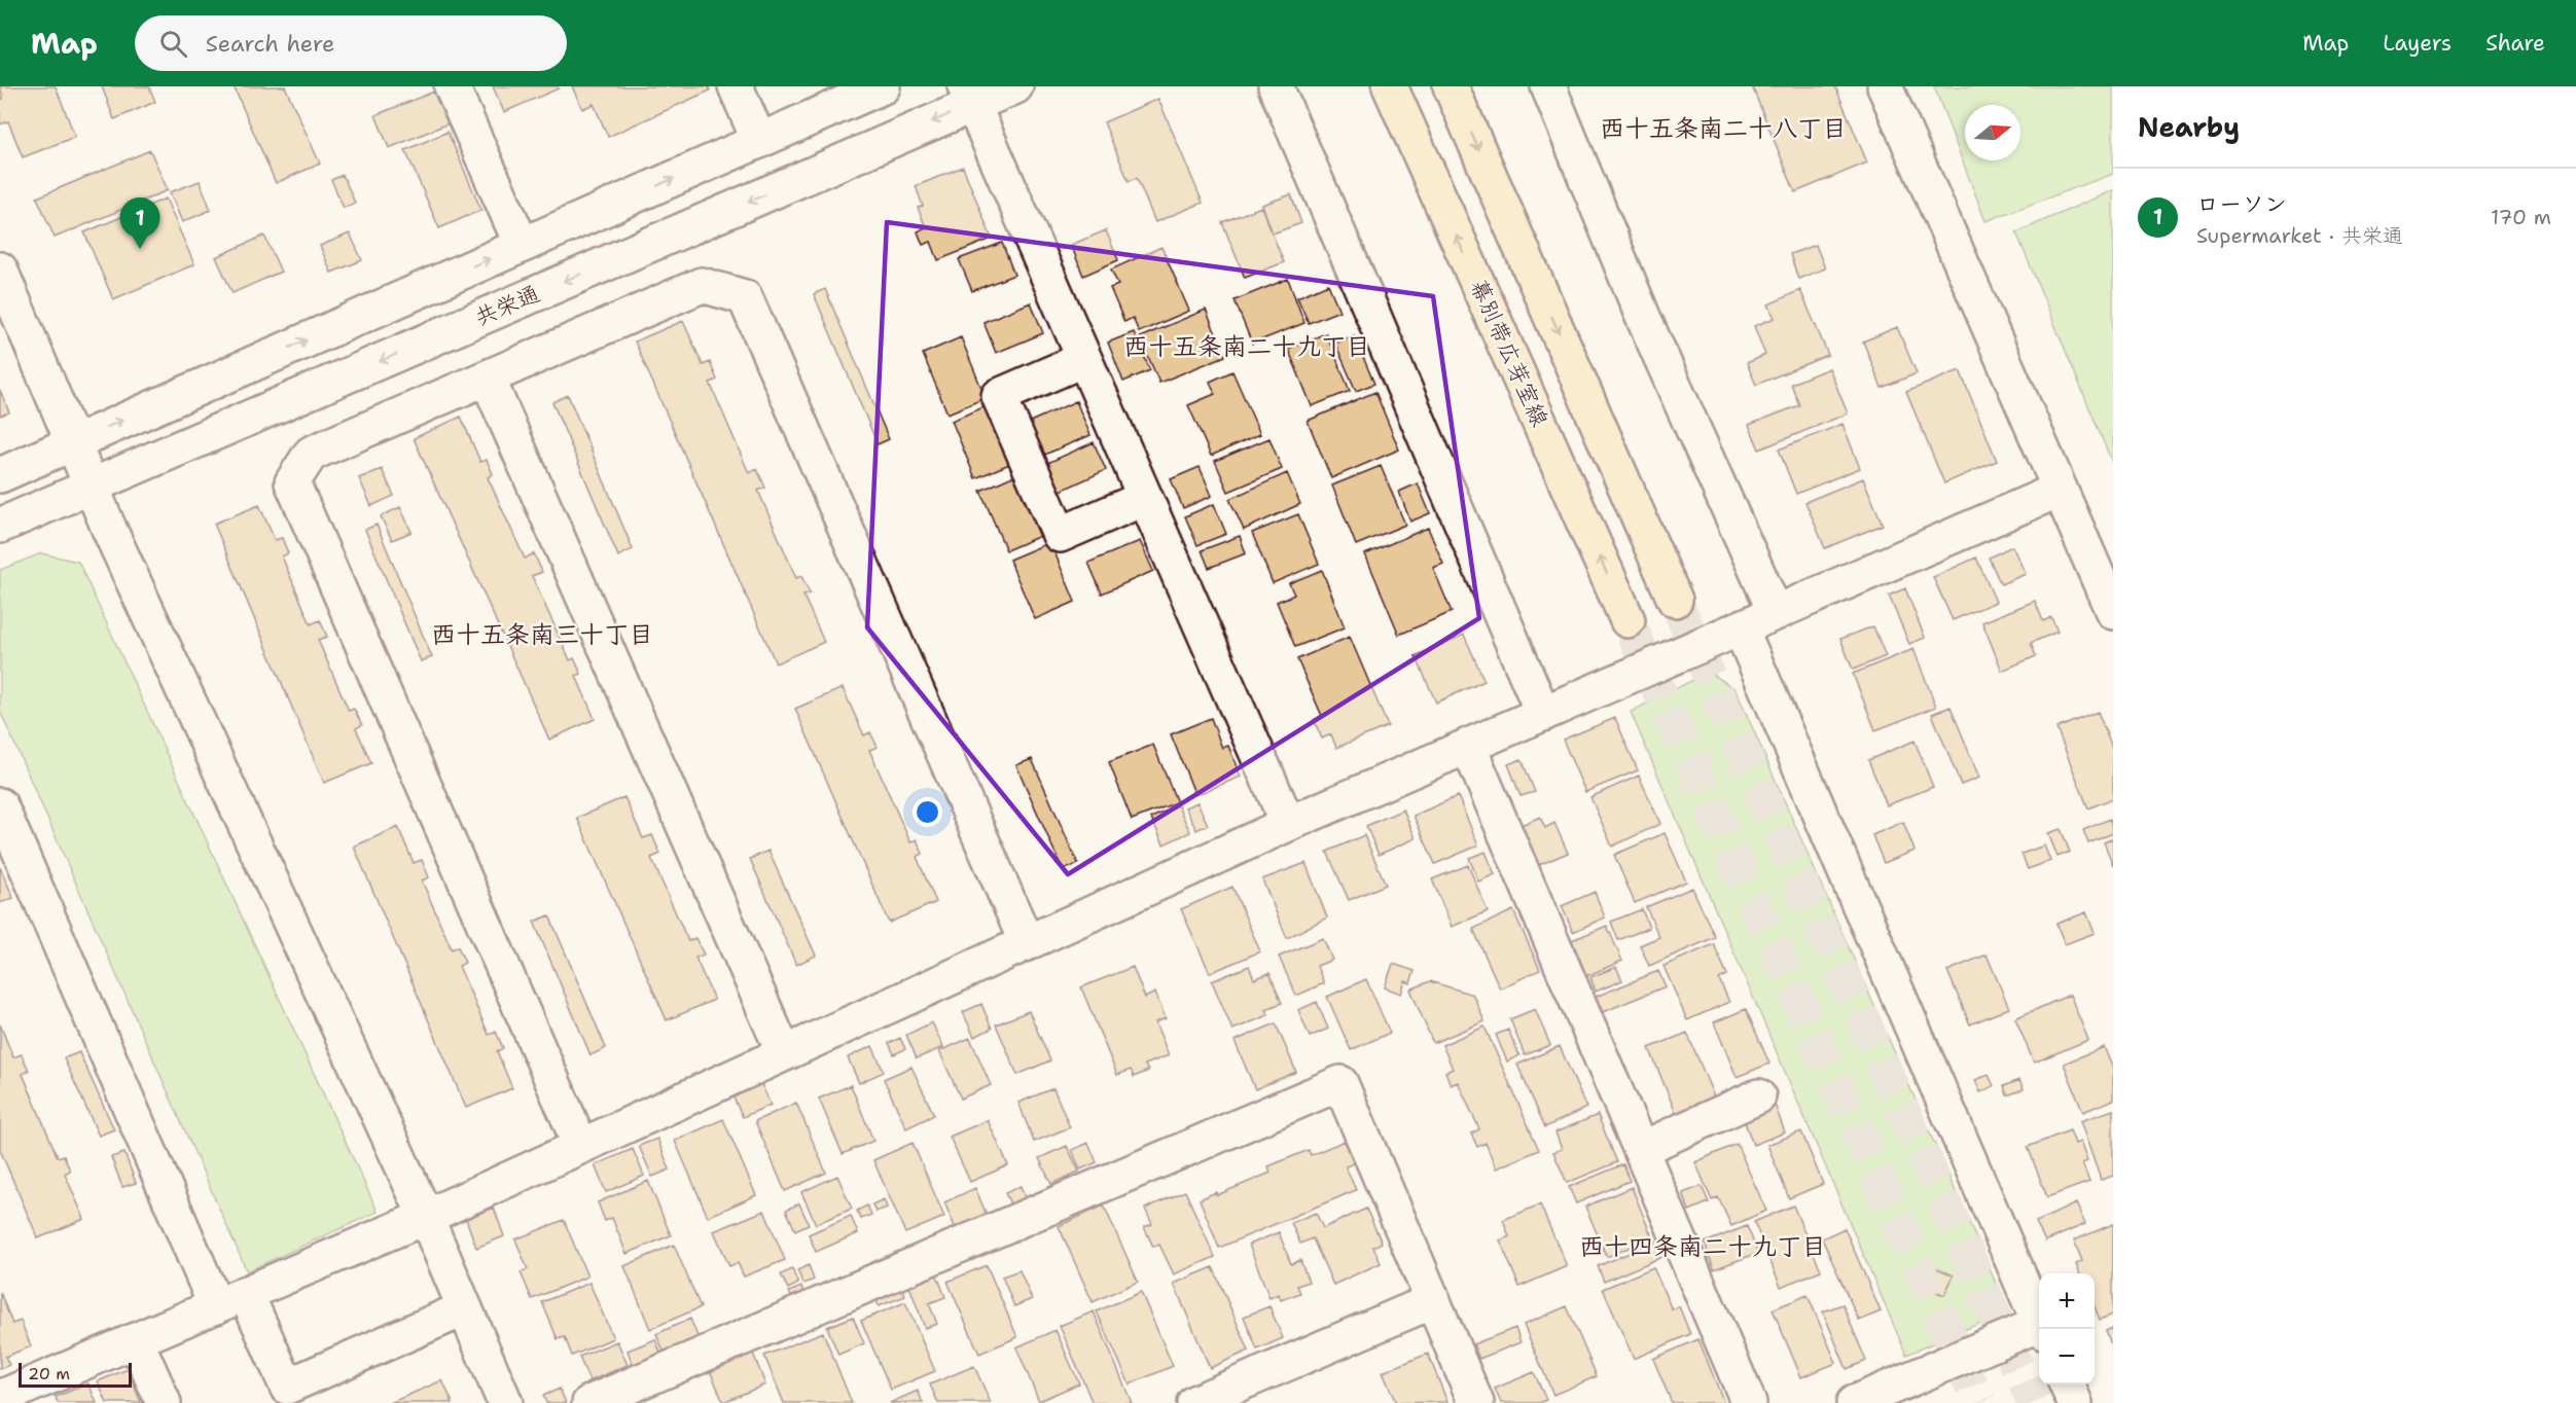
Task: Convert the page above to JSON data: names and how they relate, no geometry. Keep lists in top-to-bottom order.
{
  "streets": {
    "main road": ["幕別帯広芽室線"],
    "street": ["共栄通"]
  },
  "districts": [
    "西十五条南二十八丁目",
    "西十五条南二十九丁目",
    "西十五条南三十丁目",
    "西十四条南二十九丁目"
  ],
  "scale_bar": "20 m",
  "north": "right",
  "page": {
    "header": "Map",
    "search": "Search here",
    "nav": ["Map", "Layers", "Share"],
    "heading": "Nearby",
    "list": [
      {
        "mark": "1",
        "name": "ローソン",
        "note": "Supermarket · 共栄通",
        "value": "170 m"
      }
    ],
    "pins": "1",
    "map_buttons": ["+", "−"],
    "scale": "20 m"
  }
}
